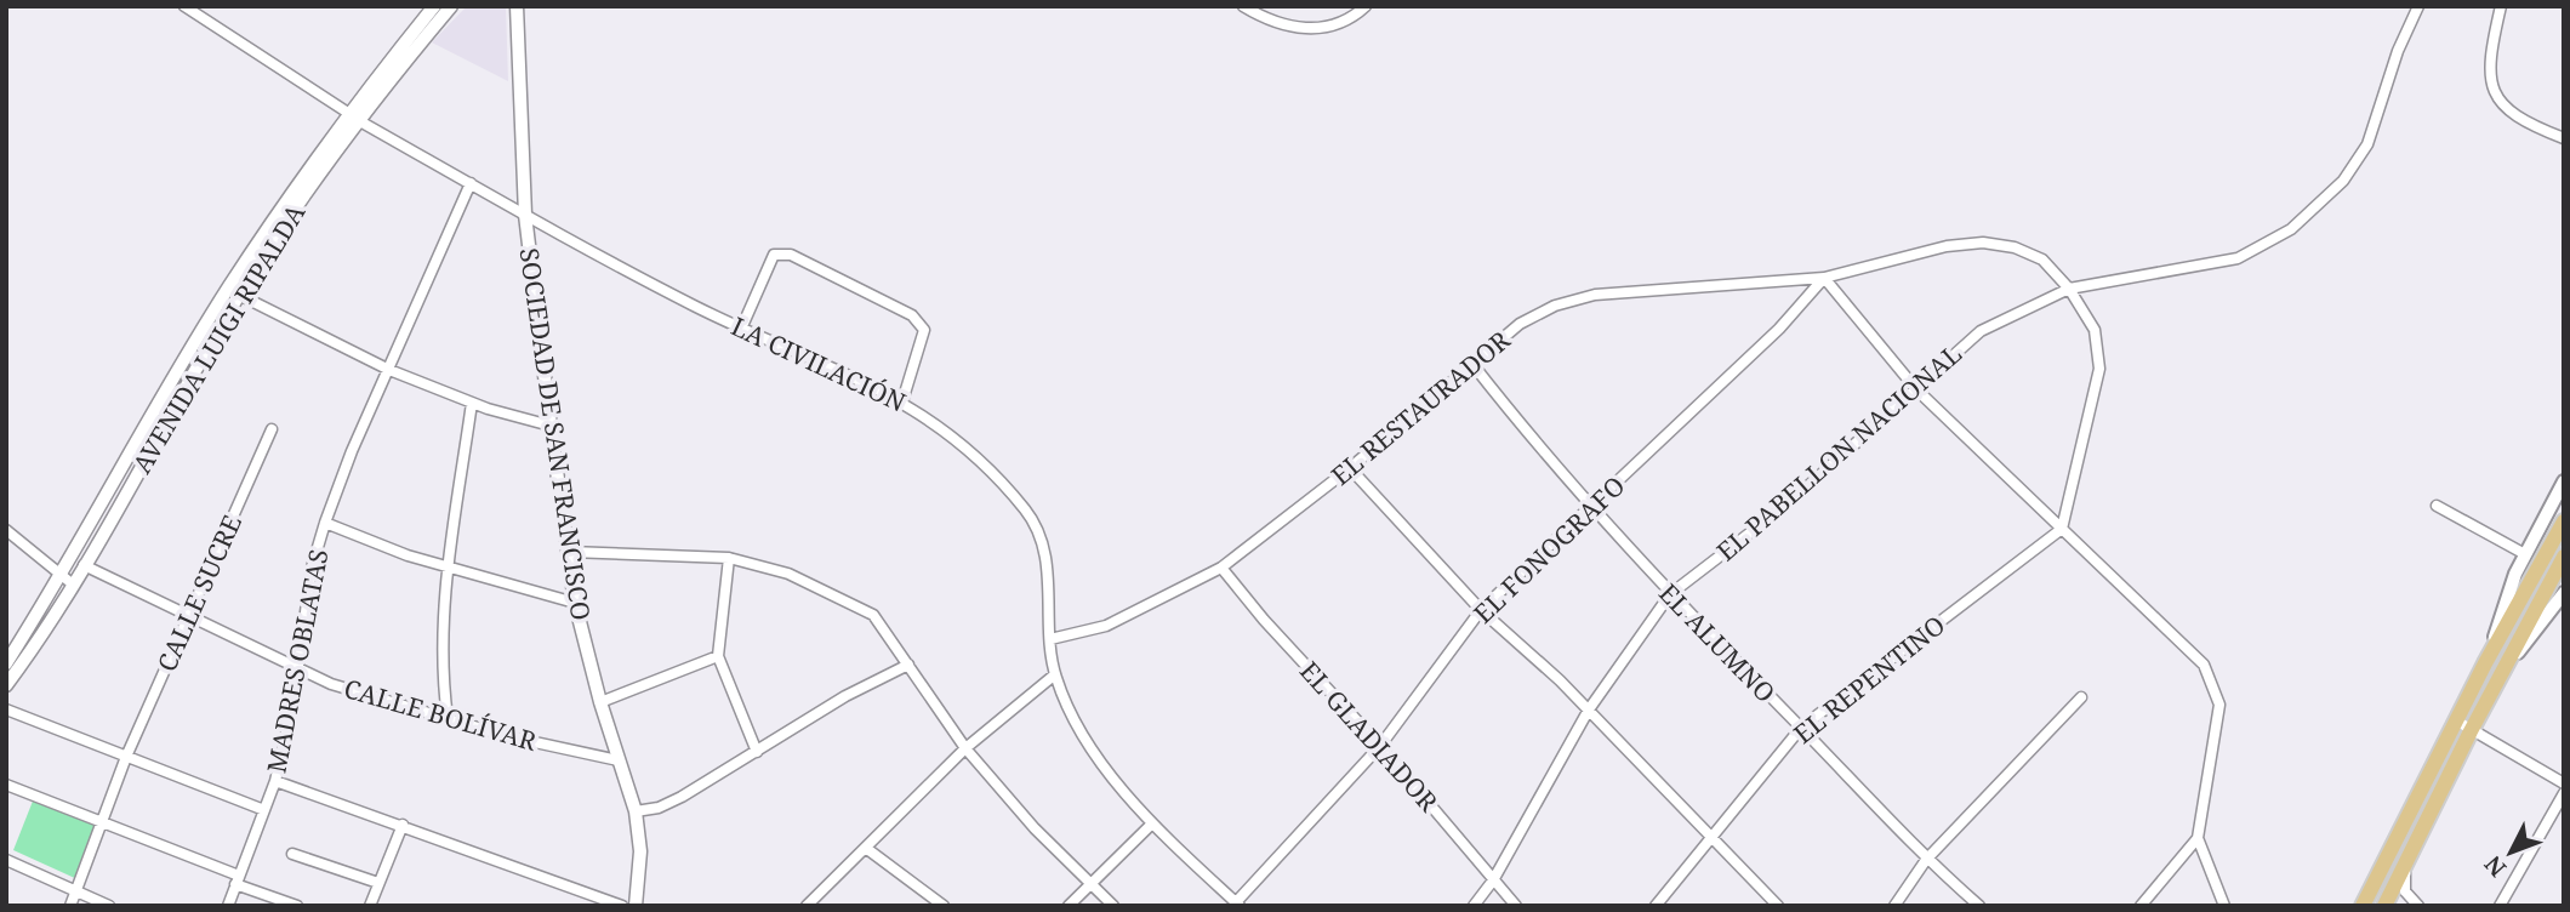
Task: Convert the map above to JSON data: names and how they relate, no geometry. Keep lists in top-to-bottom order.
{
  "streets": {
    "street": [
      "AVENIDA LUIGI RIPALDA",
      "LA CIVILACIÓN",
      "EL RESTAURADOR",
      "SOCIEDAD DE SAN FRANCISCO",
      "EL PABELLON NACIONAL",
      "EL FONOGRAFO",
      "CALLE SUCRE",
      "EL ALUMNO",
      "MADRES OBLATAS",
      "EL REPENTINO",
      "CALLE BOLÍVAR",
      "EL GLADIADOR"
    ]
  },
  "crossings": [
    ["AVENIDA LUIGI RIPALDA", "LA CIVILACIÓN"],
    ["AVENIDA LUIGI RIPALDA", "CALLE BOLÍVAR"],
    ["LA CIVILACIÓN", "EL RESTAURADOR"],
    ["LA CIVILACIÓN", "SOCIEDAD DE SAN FRANCISCO"],
    ["LA CIVILACIÓN", "EL FONOGRAFO"],
    ["LA CIVILACIÓN", "MADRES OBLATAS"],
    ["EL RESTAURADOR", "EL PABELLON NACIONAL"],
    ["EL RESTAURADOR", "EL FONOGRAFO"],
    ["EL RESTAURADOR", "EL ALUMNO"],
    ["EL RESTAURADOR", "EL REPENTINO"],
    ["EL RESTAURADOR", "EL GLADIADOR"],
    ["SOCIEDAD DE SAN FRANCISCO", "CALLE BOLÍVAR"],
    ["EL PABELLON NACIONAL", "EL ALUMNO"],
    ["EL PABELLON NACIONAL", "EL GLADIADOR"],
    ["EL FONOGRAFO", "EL ALUMNO"],
    ["EL FONOGRAFO", "EL GLADIADOR"],
    ["CALLE SUCRE", "CALLE BOLÍVAR"],
    ["EL ALUMNO", "EL REPENTINO"],
    ["MADRES OBLATAS", "CALLE BOLÍVAR"]
  ],
  "north": "bottom left"
}
